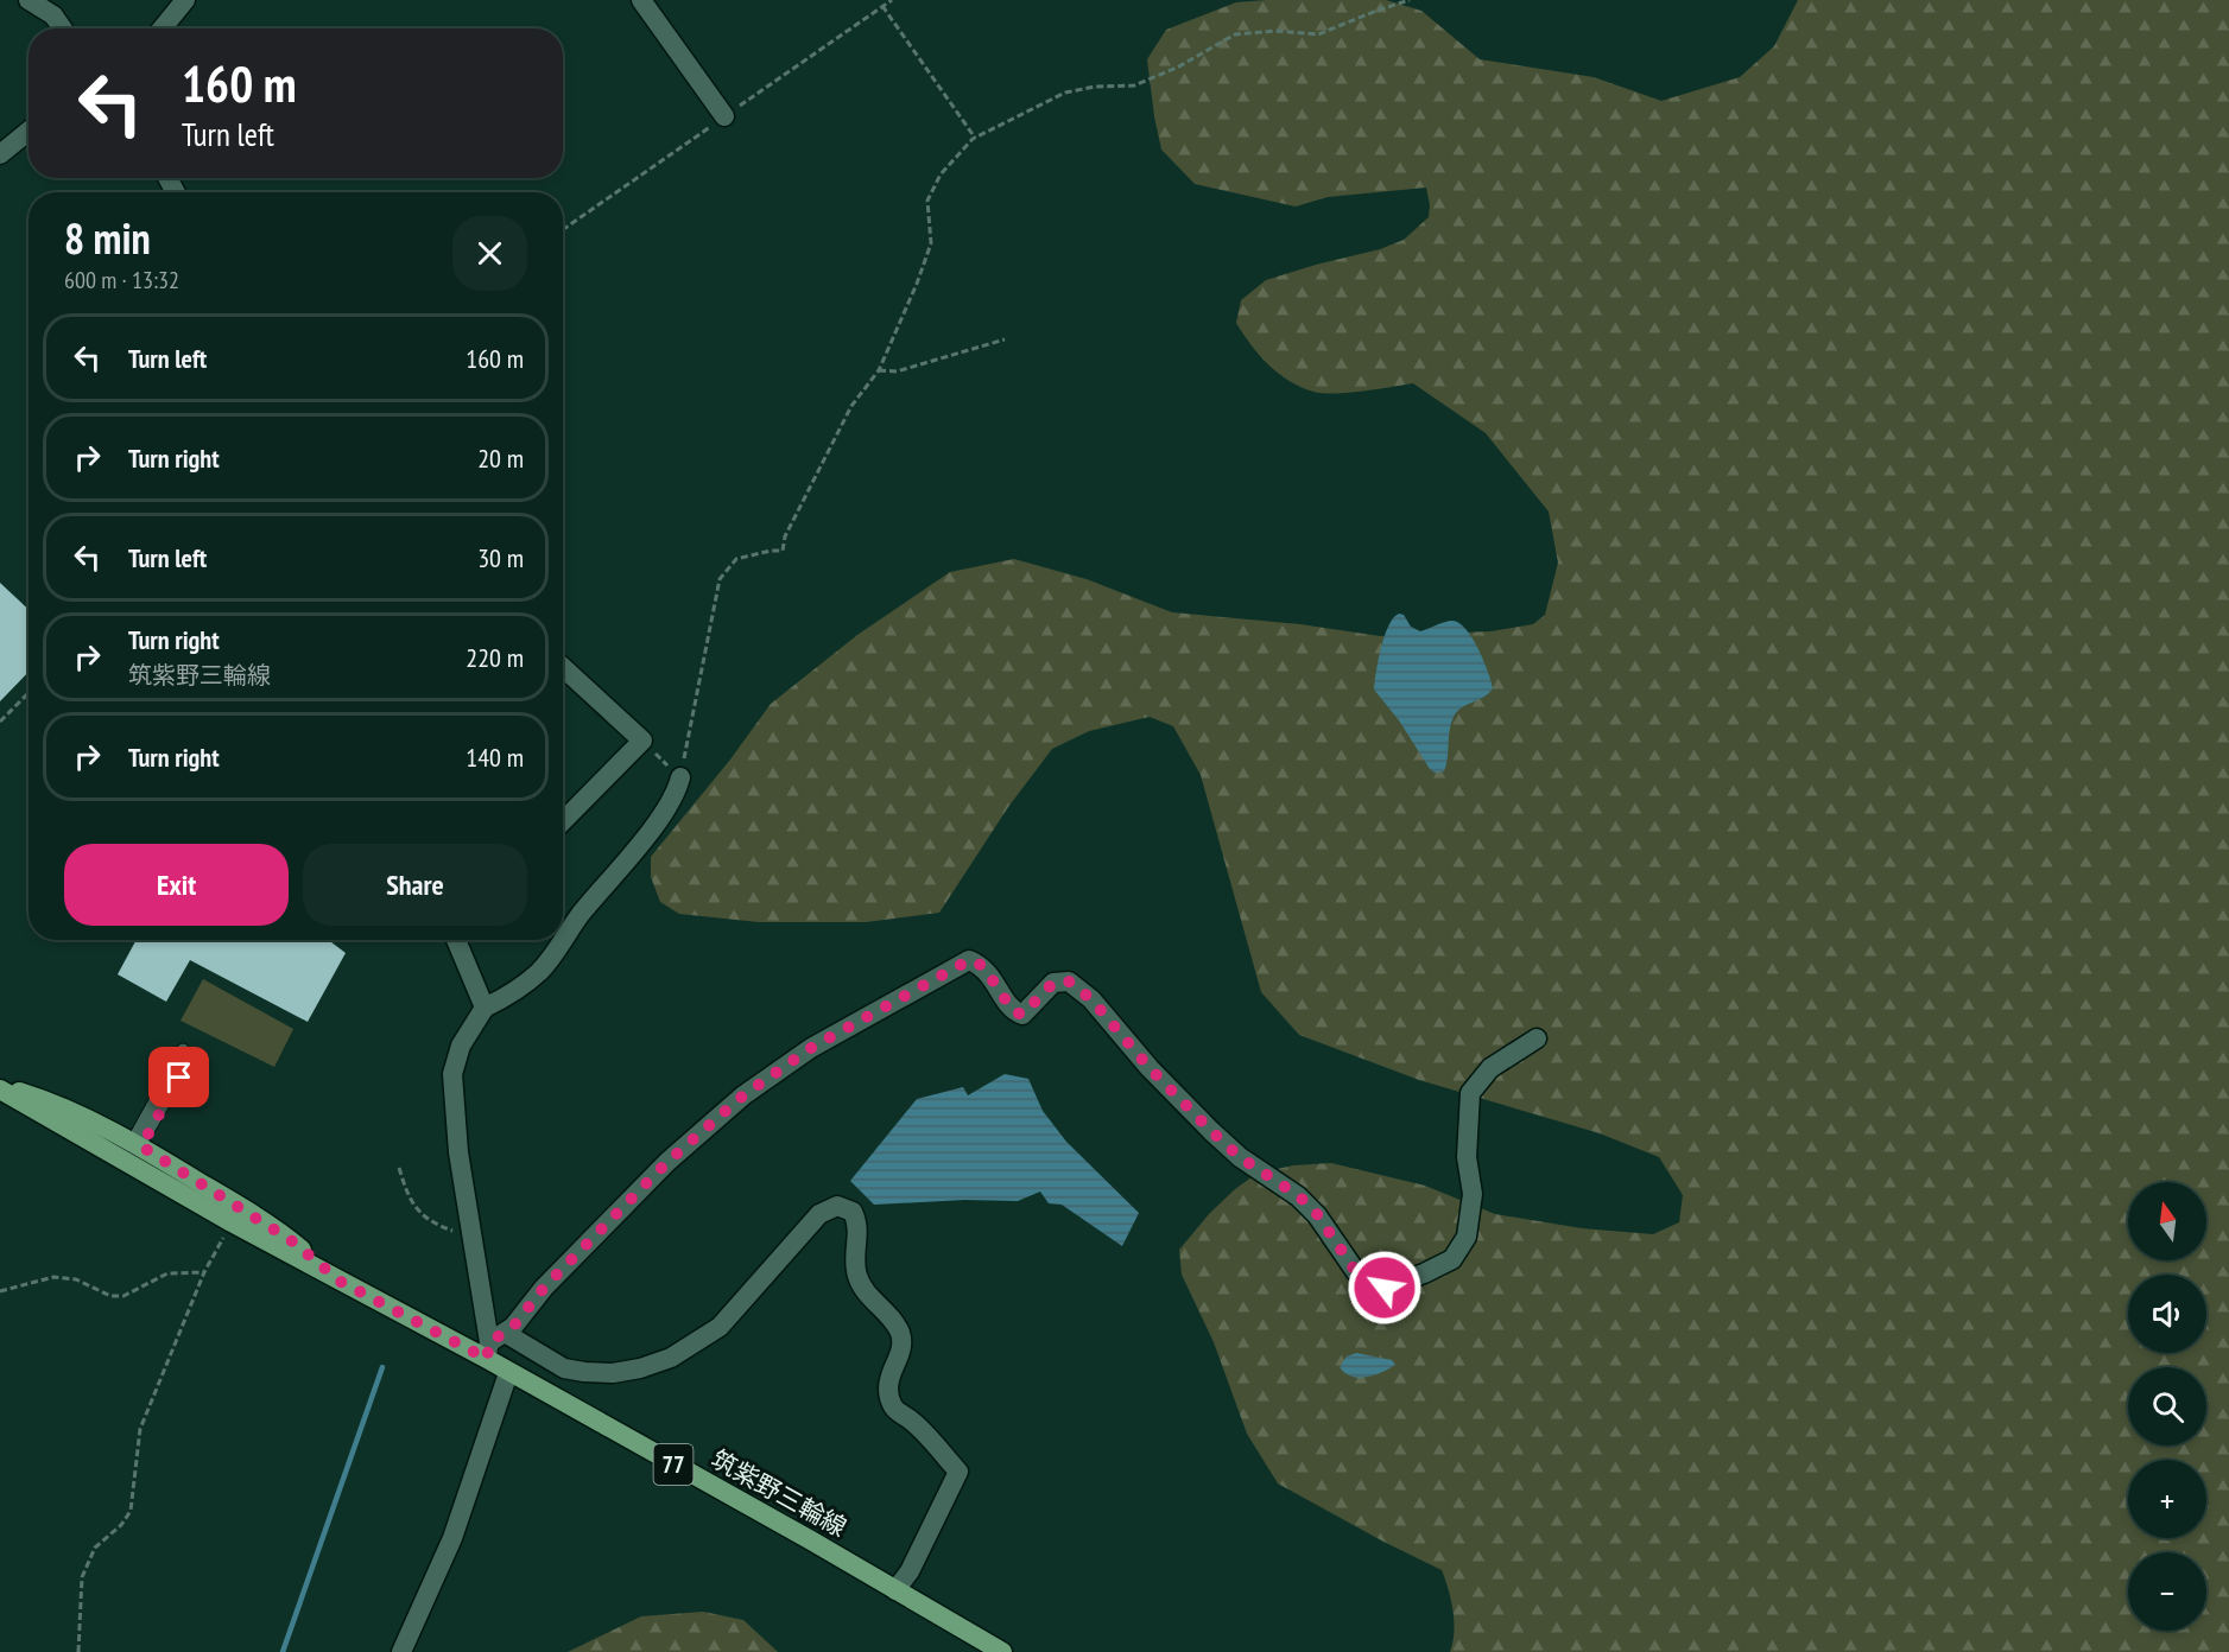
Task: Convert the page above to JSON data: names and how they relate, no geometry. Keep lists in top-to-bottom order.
{
  "streets": {
    "main road": ["77", "筑紫野三輪線"]
  },
  "north": "top",
  "page": {
    "turn": ["160 m", "Turn left"],
    "heading": ["8 min", "600 m · 13:32"],
    "list": [
      {
        "name": "Turn left",
        "value": "160 m"
      },
      {
        "name": "Turn right",
        "value": "20 m"
      },
      {
        "name": "Turn left",
        "value": "30 m"
      },
      {
        "name": "Turn right",
        "note": "筑紫野三輪線",
        "value": "220 m"
      },
      {
        "name": "Turn right",
        "value": "140 m"
      }
    ],
    "buttons": ["Exit", "Share"],
    "map_buttons": ["+", "−"]
  }
}
